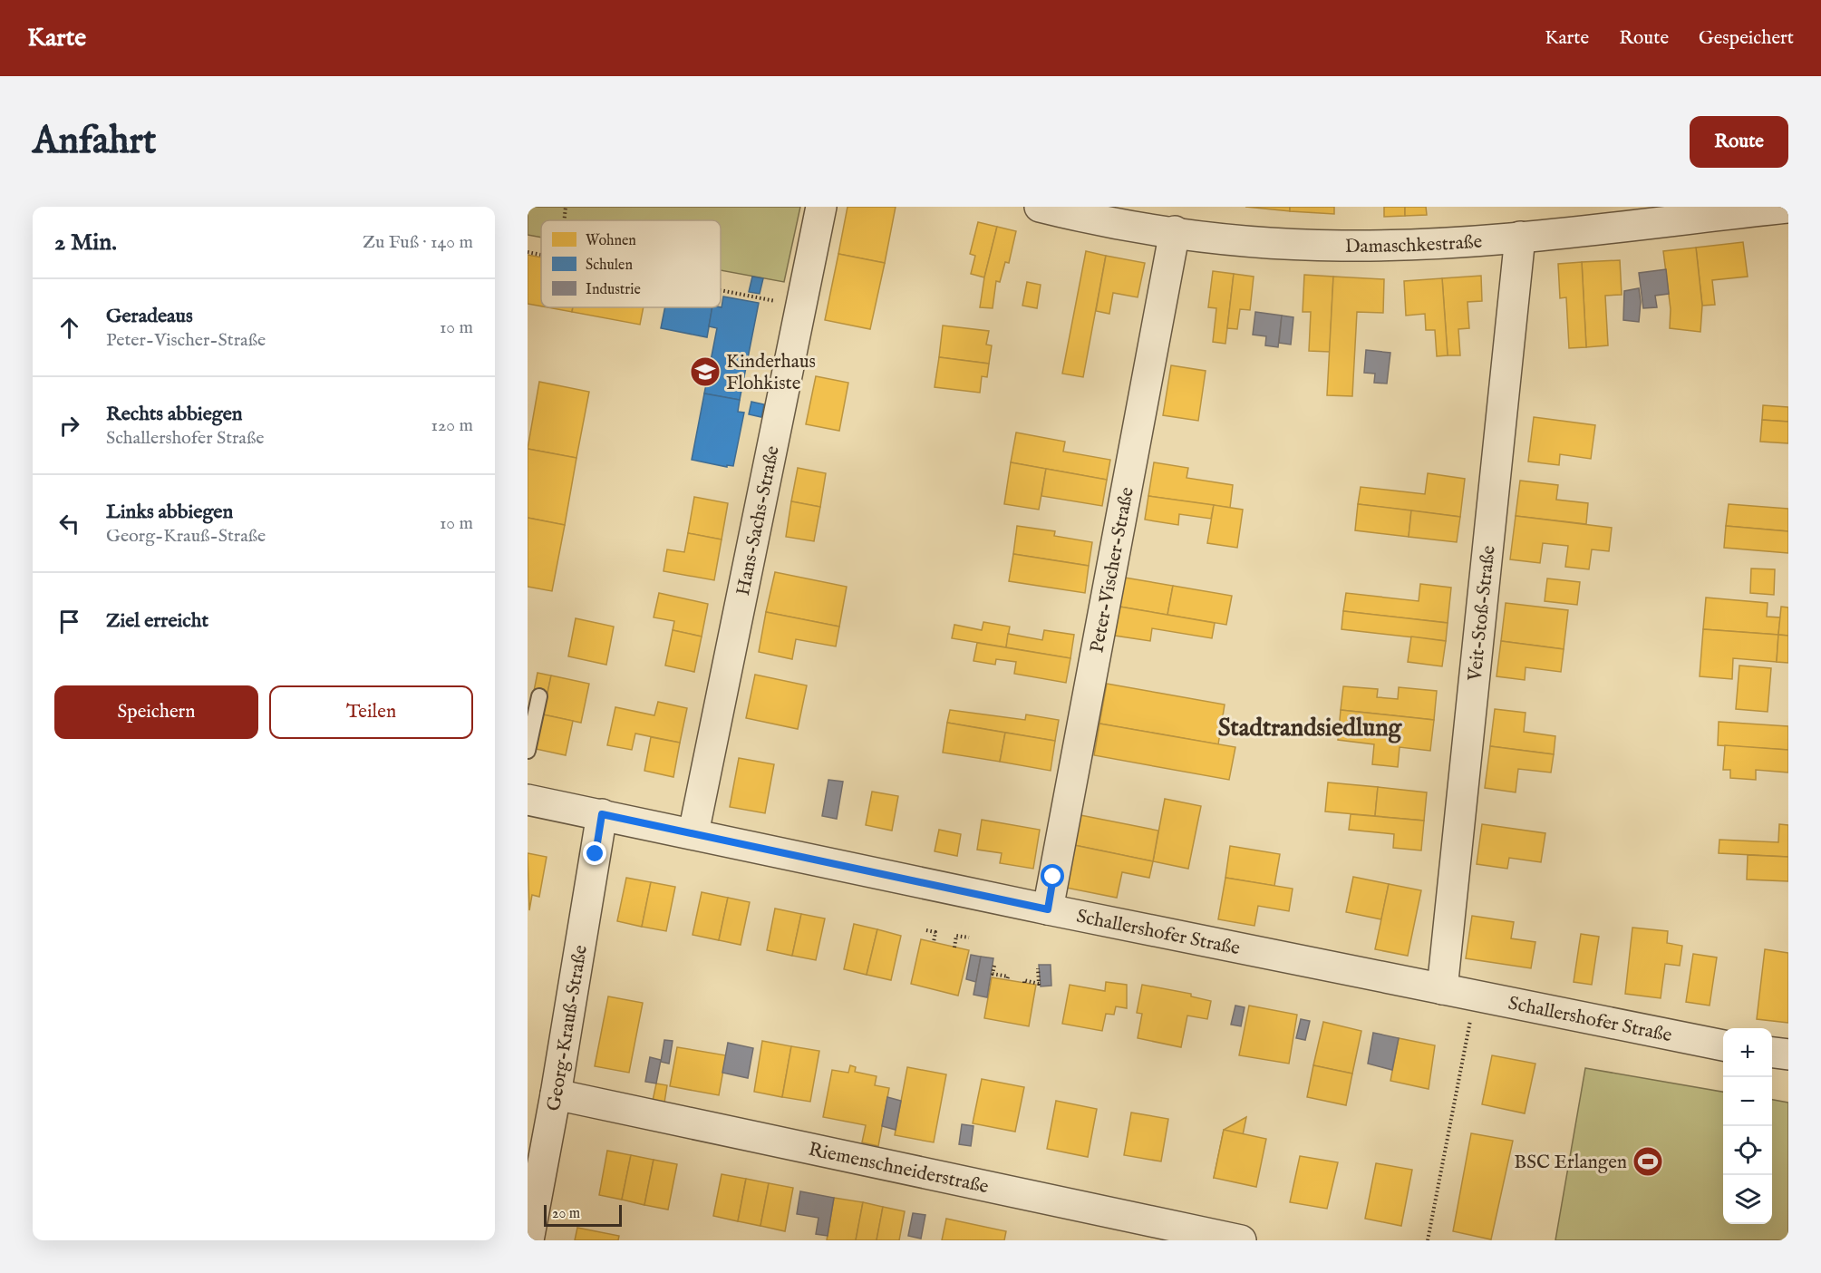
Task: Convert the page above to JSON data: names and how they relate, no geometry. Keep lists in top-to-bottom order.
{
  "streets": {
    "street": [
      "Damaschkestraße",
      "Hans-Sachs-Straße",
      "Peter-Vischer-Straße",
      "Veit-Stoß-Straße",
      "Schallershofer Straße",
      "Georg-Krauß-Straße",
      "Riemenschneiderstraße"
    ]
  },
  "crossings": [
    ["Damaschkestraße", "Peter-Vischer-Straße"],
    ["Damaschkestraße", "Veit-Stoß-Straße"],
    ["Hans-Sachs-Straße", "Schallershofer Straße"],
    ["Peter-Vischer-Straße", "Schallershofer Straße"],
    ["Veit-Stoß-Straße", "Schallershofer Straße"],
    ["Schallershofer Straße", "Georg-Krauß-Straße"],
    ["Georg-Krauß-Straße", "Riemenschneiderstraße"]
  ],
  "districts": ["Stadtrandsiedlung"],
  "places": {
    "school or university": ["Kinderhaus Flohkiste"],
    "sports": ["BSC Erlangen"]
  },
  "legend": ["Wohnen", "Schulen", "Industrie"],
  "scale_bar": "20 m",
  "page": {
    "header": "Karte",
    "nav": ["Karte", "Route", "Gespeichert"],
    "buttons": [
      "Route",
      ["Speichern", "Teilen"]
    ],
    "title": "Anfahrt",
    "heading": ["2 Min.", "Zu Fuß · 140 m"],
    "list": [
      ["Geradeaus", "Peter-Vischer-Straße", "10 m"],
      ["Rechts abbiegen", "Schallershofer Straße", "120 m"],
      ["Links abbiegen", "Georg-Krauß-Straße", "10 m"],
      "Ziel erreicht"
    ],
    "map_buttons": ["+", "−"],
    "scale": "20 m"
  }
}
